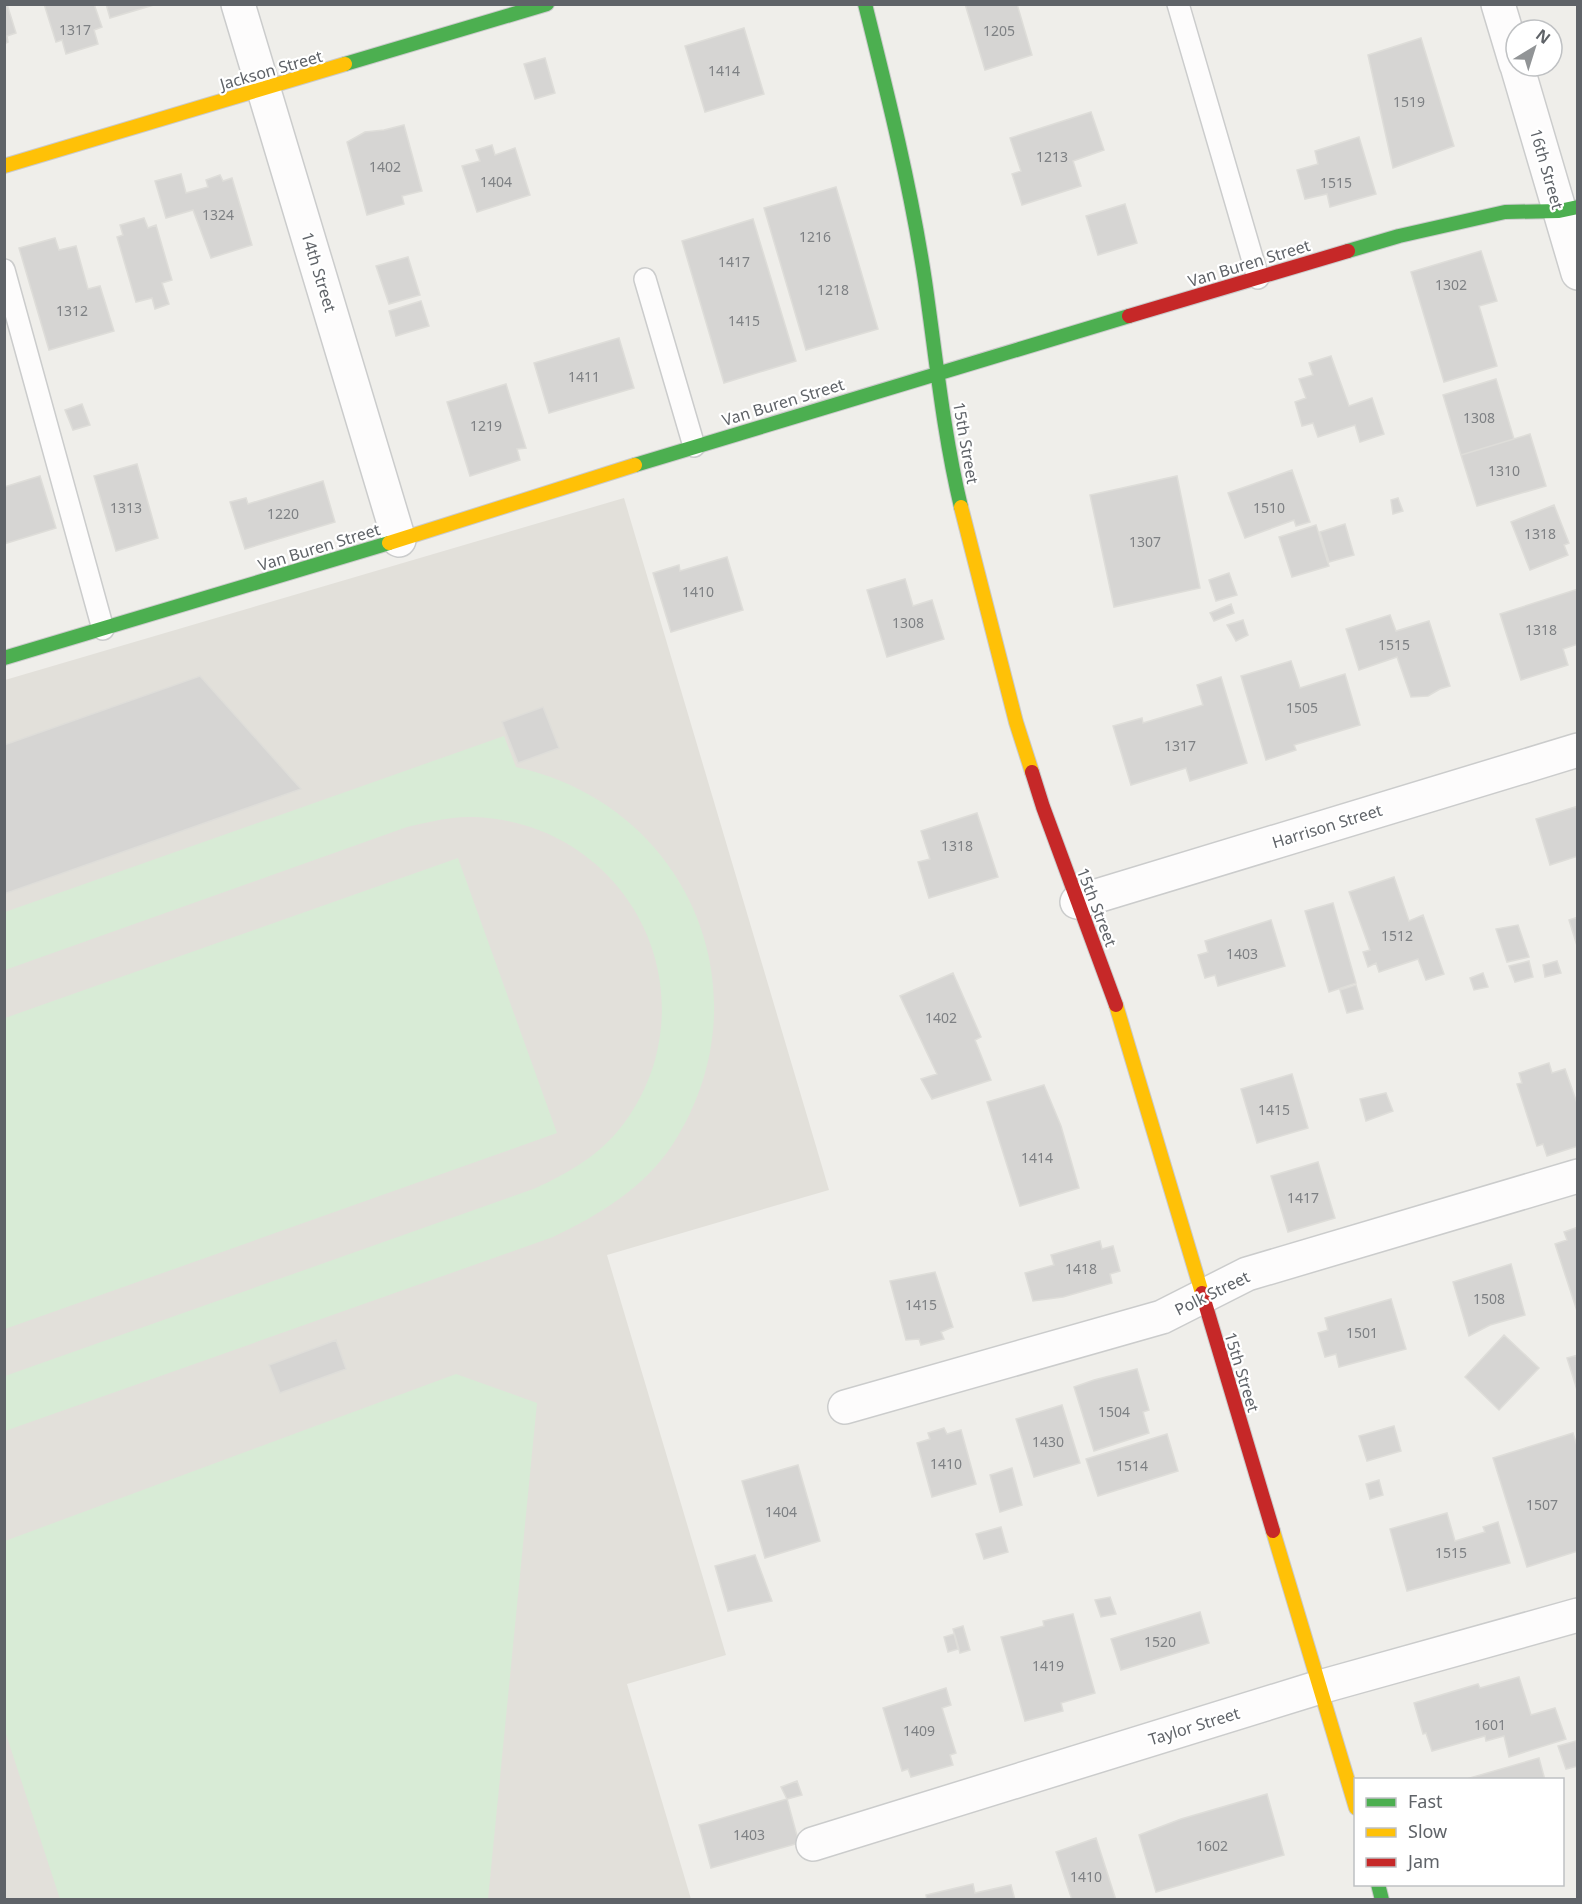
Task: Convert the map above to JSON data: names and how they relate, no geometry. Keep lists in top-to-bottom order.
{
  "streets": {
    "street": [
      "Jackson Street",
      "16th Street",
      "Van Buren Street",
      "14th Street",
      "15th Street",
      "Harrison Street",
      "Polk Street",
      "Taylor Street"
    ]
  },
  "crossings": [
    ["Jackson Street", "14th Street"],
    ["16th Street", "Van Buren Street"],
    ["Van Buren Street", "14th Street"],
    ["Van Buren Street", "15th Street"],
    ["15th Street", "Harrison Street"],
    ["15th Street", "Polk Street"],
    ["15th Street", "Taylor Street"]
  ],
  "house_numbers": [
    "1317",
    "1205",
    "1414",
    "1519",
    "1213",
    "1402",
    "1404",
    "1515",
    "1324",
    "1216",
    "1417",
    "1302",
    "1218",
    "1312",
    "1415",
    "1411",
    "1308",
    "1219",
    "1310",
    "1313",
    "1510",
    "1220",
    "1318",
    "1307",
    "1410",
    "1308",
    "1318",
    "1515",
    "1505",
    "1317",
    "1318",
    "1512",
    "1403",
    "1402",
    "1415",
    "1414",
    "1417",
    "1418",
    "1508",
    "1415",
    "1501",
    "1504",
    "1430",
    "1410",
    "1514",
    "1507",
    "1404",
    "1515",
    "1520",
    "1419",
    "1601",
    "1409",
    "1403",
    "1602",
    "1410"
  ],
  "legend": ["Fast", "Slow", "Jam"],
  "north": "top right"
}
